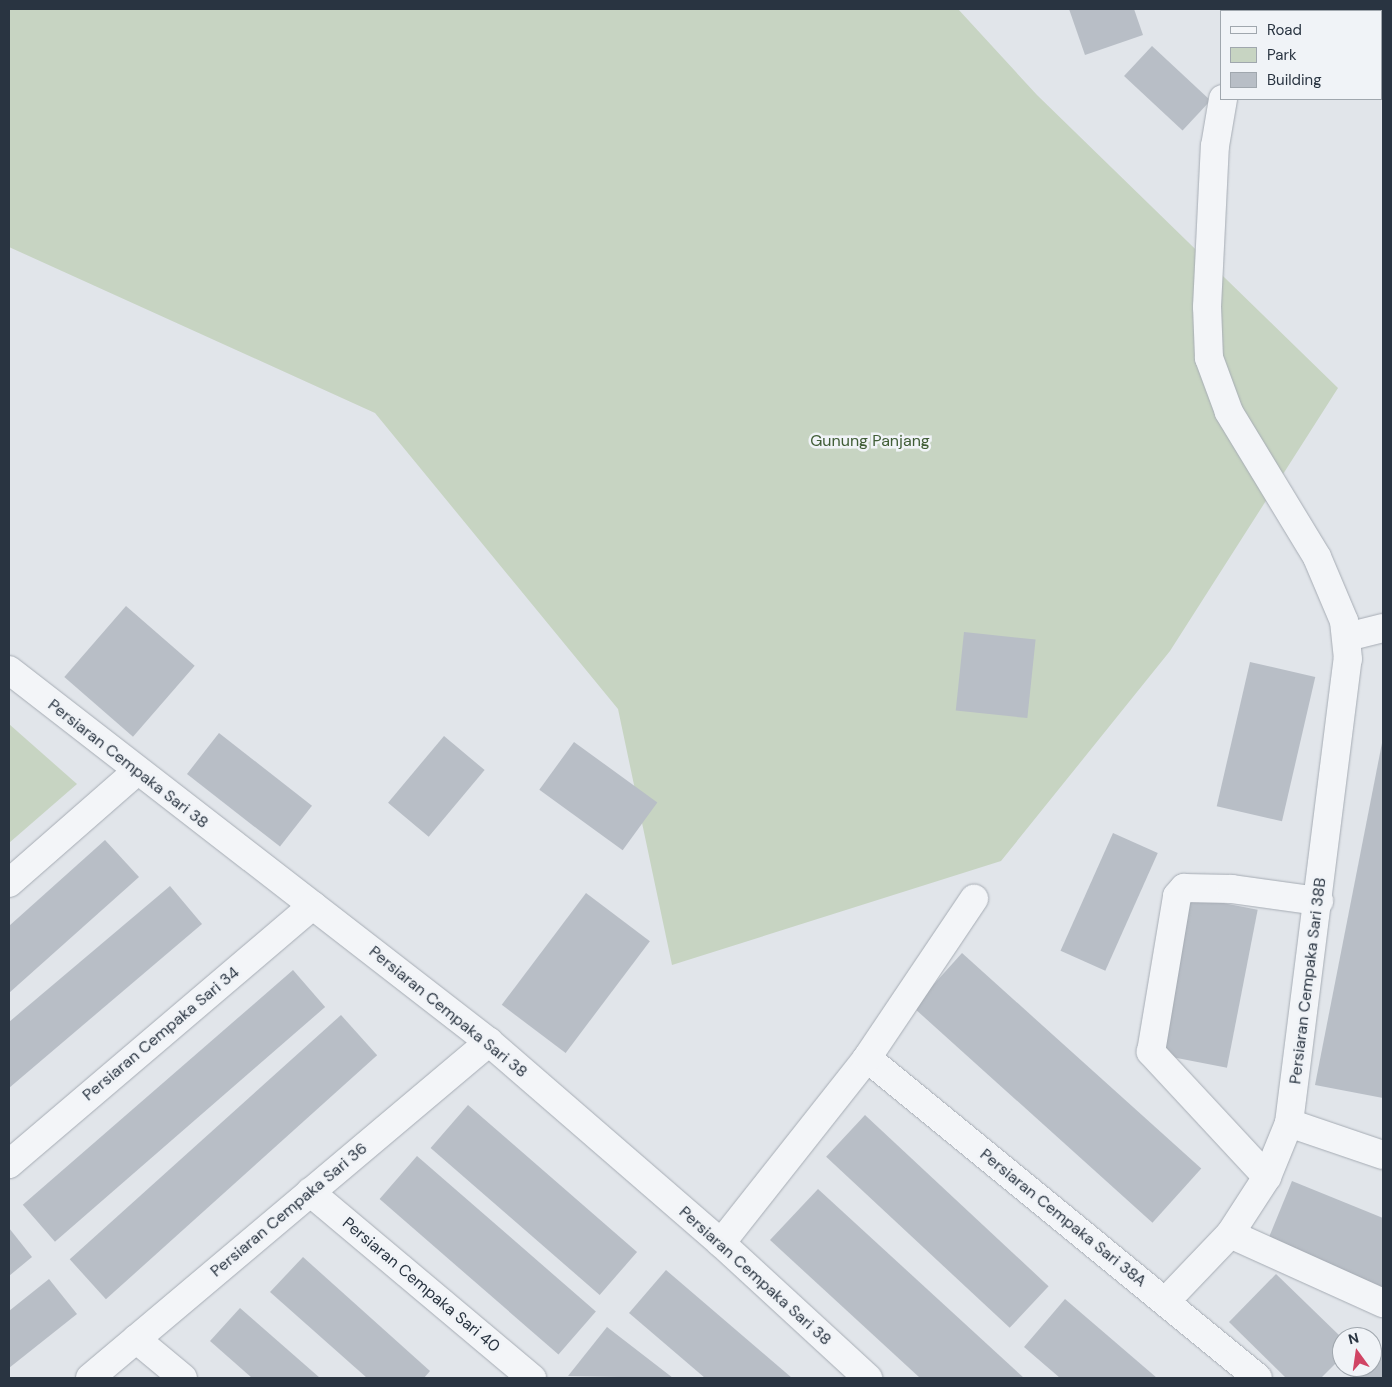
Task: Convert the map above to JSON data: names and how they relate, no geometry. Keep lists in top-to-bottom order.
{
  "streets": {
    "street": [
      "Persiaran Cempaka Sari 38",
      "Persiaran Cempaka Sari 38B",
      "Persiaran Cempaka Sari 34",
      "Persiaran Cempaka Sari 36",
      "Persiaran Cempaka Sari 38A",
      "Persiaran Cempaka Sari 40"
    ]
  },
  "crossings": [
    ["Persiaran Cempaka Sari 38", "Persiaran Cempaka Sari 34"],
    ["Persiaran Cempaka Sari 38", "Persiaran Cempaka Sari 36"],
    ["Persiaran Cempaka Sari 38B", "Persiaran Cempaka Sari 38A"],
    ["Persiaran Cempaka Sari 36", "Persiaran Cempaka Sari 40"]
  ],
  "parks": ["Gunung Panjang"],
  "legend": ["Road", "Park", "Building"],
  "north": "top"
}
